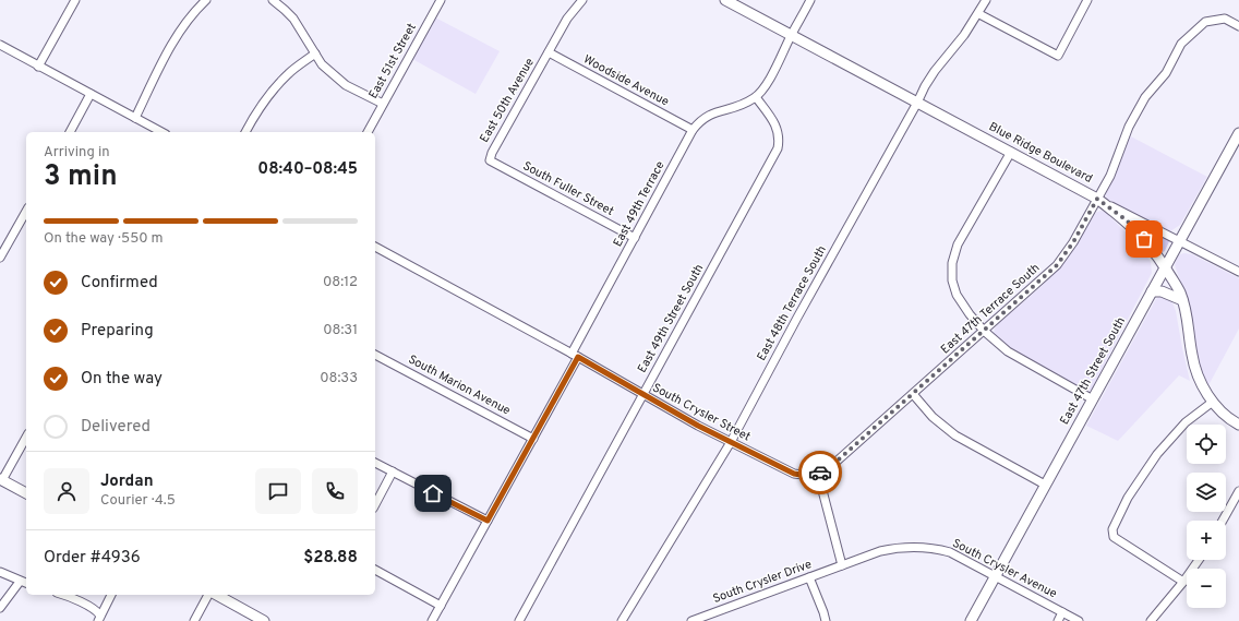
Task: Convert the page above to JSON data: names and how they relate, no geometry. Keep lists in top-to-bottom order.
{
  "streets": {
    "street": [
      "East 51st Street",
      "Woodside Avenue",
      "East 50th Avenue",
      "Blue Ridge Boulevard",
      "South Fuller Street",
      "East 49th Terrace",
      "East 48th Terrace South",
      "East 47th Terrace South",
      "East 49th Street South",
      "East 47th Street South",
      "South Marion Avenue",
      "South Crysler Street",
      "South Crysler Avenue",
      "South Crysler Drive"
    ]
  },
  "crossings": [
    ["Woodside Avenue", "East 50th Avenue"],
    ["Woodside Avenue", "East 49th Terrace"],
    ["East 50th Avenue", "South Fuller Street"],
    ["Blue Ridge Boulevard", "East 48th Terrace South"],
    ["Blue Ridge Boulevard", "East 47th Terrace South"],
    ["Blue Ridge Boulevard", "East 47th Street South"],
    ["South Fuller Street", "East 49th Terrace"],
    ["East 49th Terrace", "East 49th Street South"],
    ["East 49th Terrace", "South Marion Avenue"],
    ["East 49th Terrace", "South Crysler Street"],
    ["East 48th Terrace South", "South Crysler Street"],
    ["East 47th Terrace South", "South Crysler Street"],
    ["East 49th Street South", "South Crysler Street"],
    ["East 47th Street South", "South Crysler Avenue"],
    ["South Crysler Avenue", "South Crysler Drive"]
  ],
  "page": {
    "heading": ["3 min", "Arriving in", "08:40–08:45"],
    "panel": [
      "Jordan",
      "Courier · 4.5",
      "Order #4936",
      "$28.88"
    ],
    "bar": "On the way · 550 m",
    "list": [
      ["Confirmed", "08:12"],
      ["Preparing", "08:31"],
      ["On the way", "08:33"],
      "Delivered"
    ],
    "map_buttons": ["+", "−"]
  }
}
